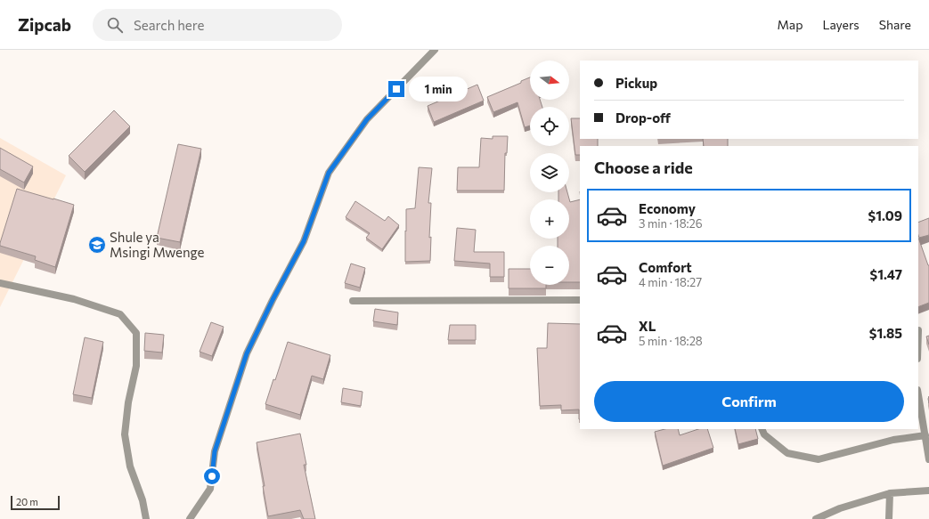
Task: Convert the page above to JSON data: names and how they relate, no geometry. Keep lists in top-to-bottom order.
{
  "places": {
    "school or university": ["Shule ya Msingi Mwenge"]
  },
  "scale_bar": "20 m",
  "north": "right",
  "page": {
    "header": "Zipcab",
    "search": "Search here",
    "nav": ["Map", "Layers", "Share"],
    "map_buttons": ["+", "−"],
    "banner": ["Pickup", "Drop-off"],
    "bubble": "1 min",
    "heading": "Choose a ride",
    "list": [
      {
        "name": "Economy",
        "note": "3 min · 18:26",
        "value": "$1.09"
      },
      {
        "name": "Comfort",
        "note": "4 min · 18:27",
        "value": "$1.47"
      },
      {
        "name": "XL",
        "note": "5 min · 18:28",
        "value": "$1.85"
      }
    ],
    "buttons": "Confirm",
    "scale": "20 m"
  }
}
